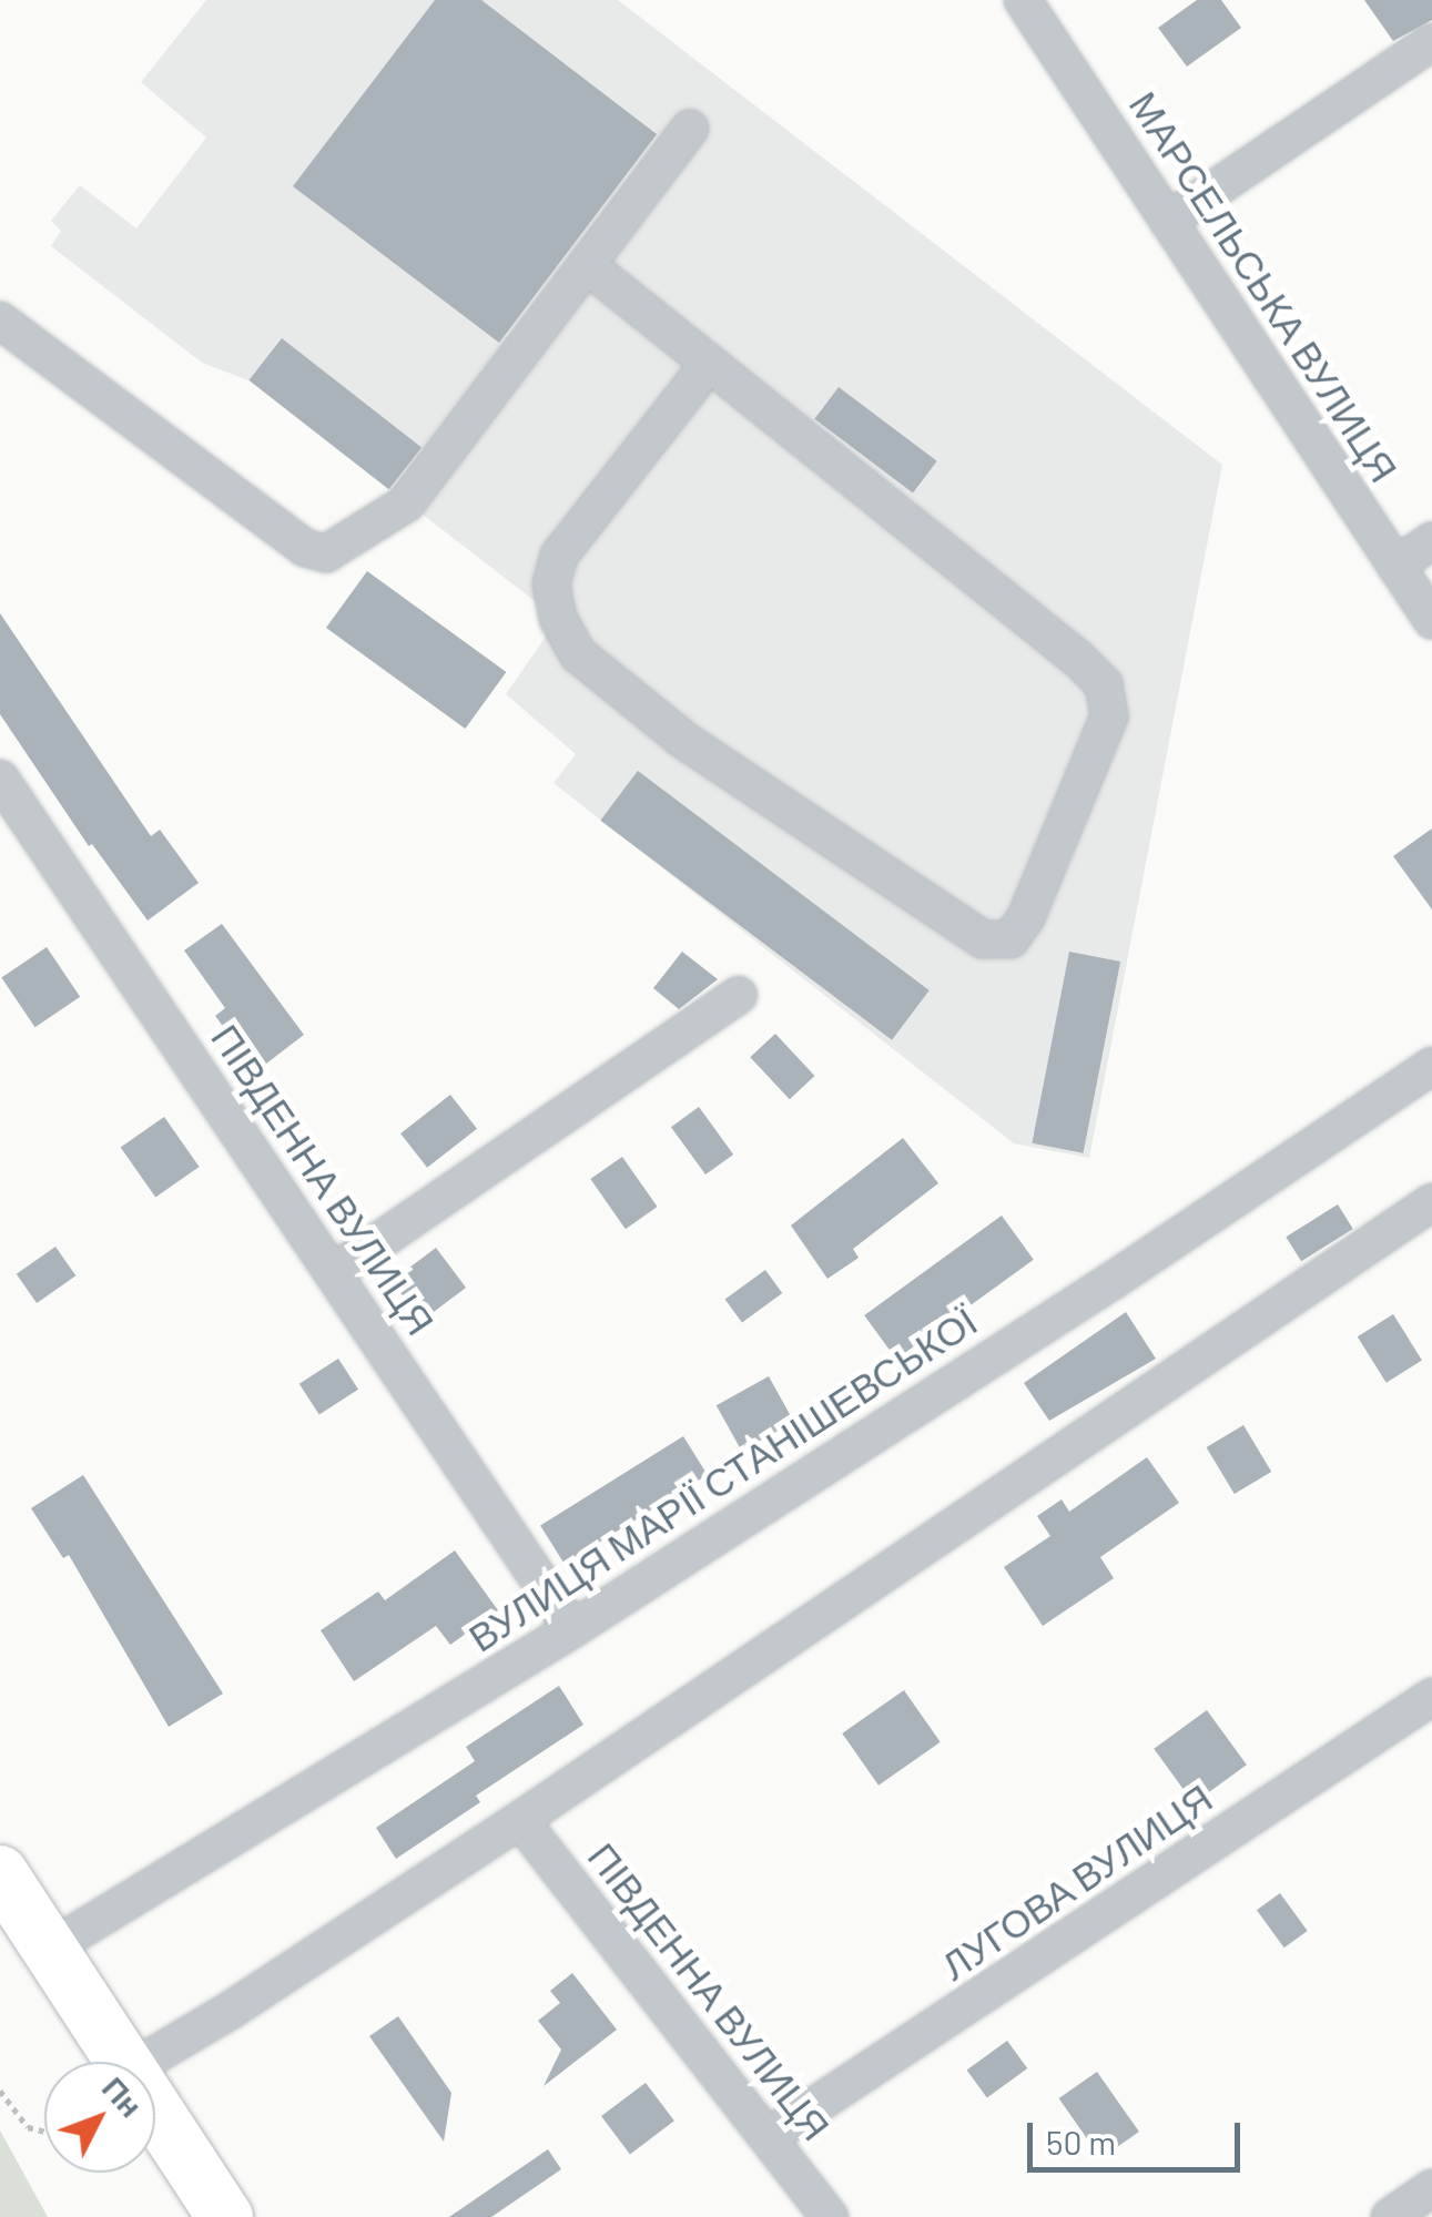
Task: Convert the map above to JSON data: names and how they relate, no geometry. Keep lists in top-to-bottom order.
{
  "streets": {
    "street": [
      "МАРСЕЛЬСЬКА ВУЛИЦЯ",
      "ПІВДЕННА ВУЛИЦЯ",
      "ВУЛИЦЯ МАРІЇ СТАНІШЕВСЬКОЇ",
      "ЛУГОВА ВУЛИЦЯ"
    ]
  },
  "crossings": [
    ["ПІВДЕННА ВУЛИЦЯ", "ВУЛИЦЯ МАРІЇ СТАНІШЕВСЬКОЇ"],
    ["ПІВДЕННА ВУЛИЦЯ", "ЛУГОВА ВУЛИЦЯ"]
  ],
  "scale_bar": "50 m",
  "north": "top right"
}
